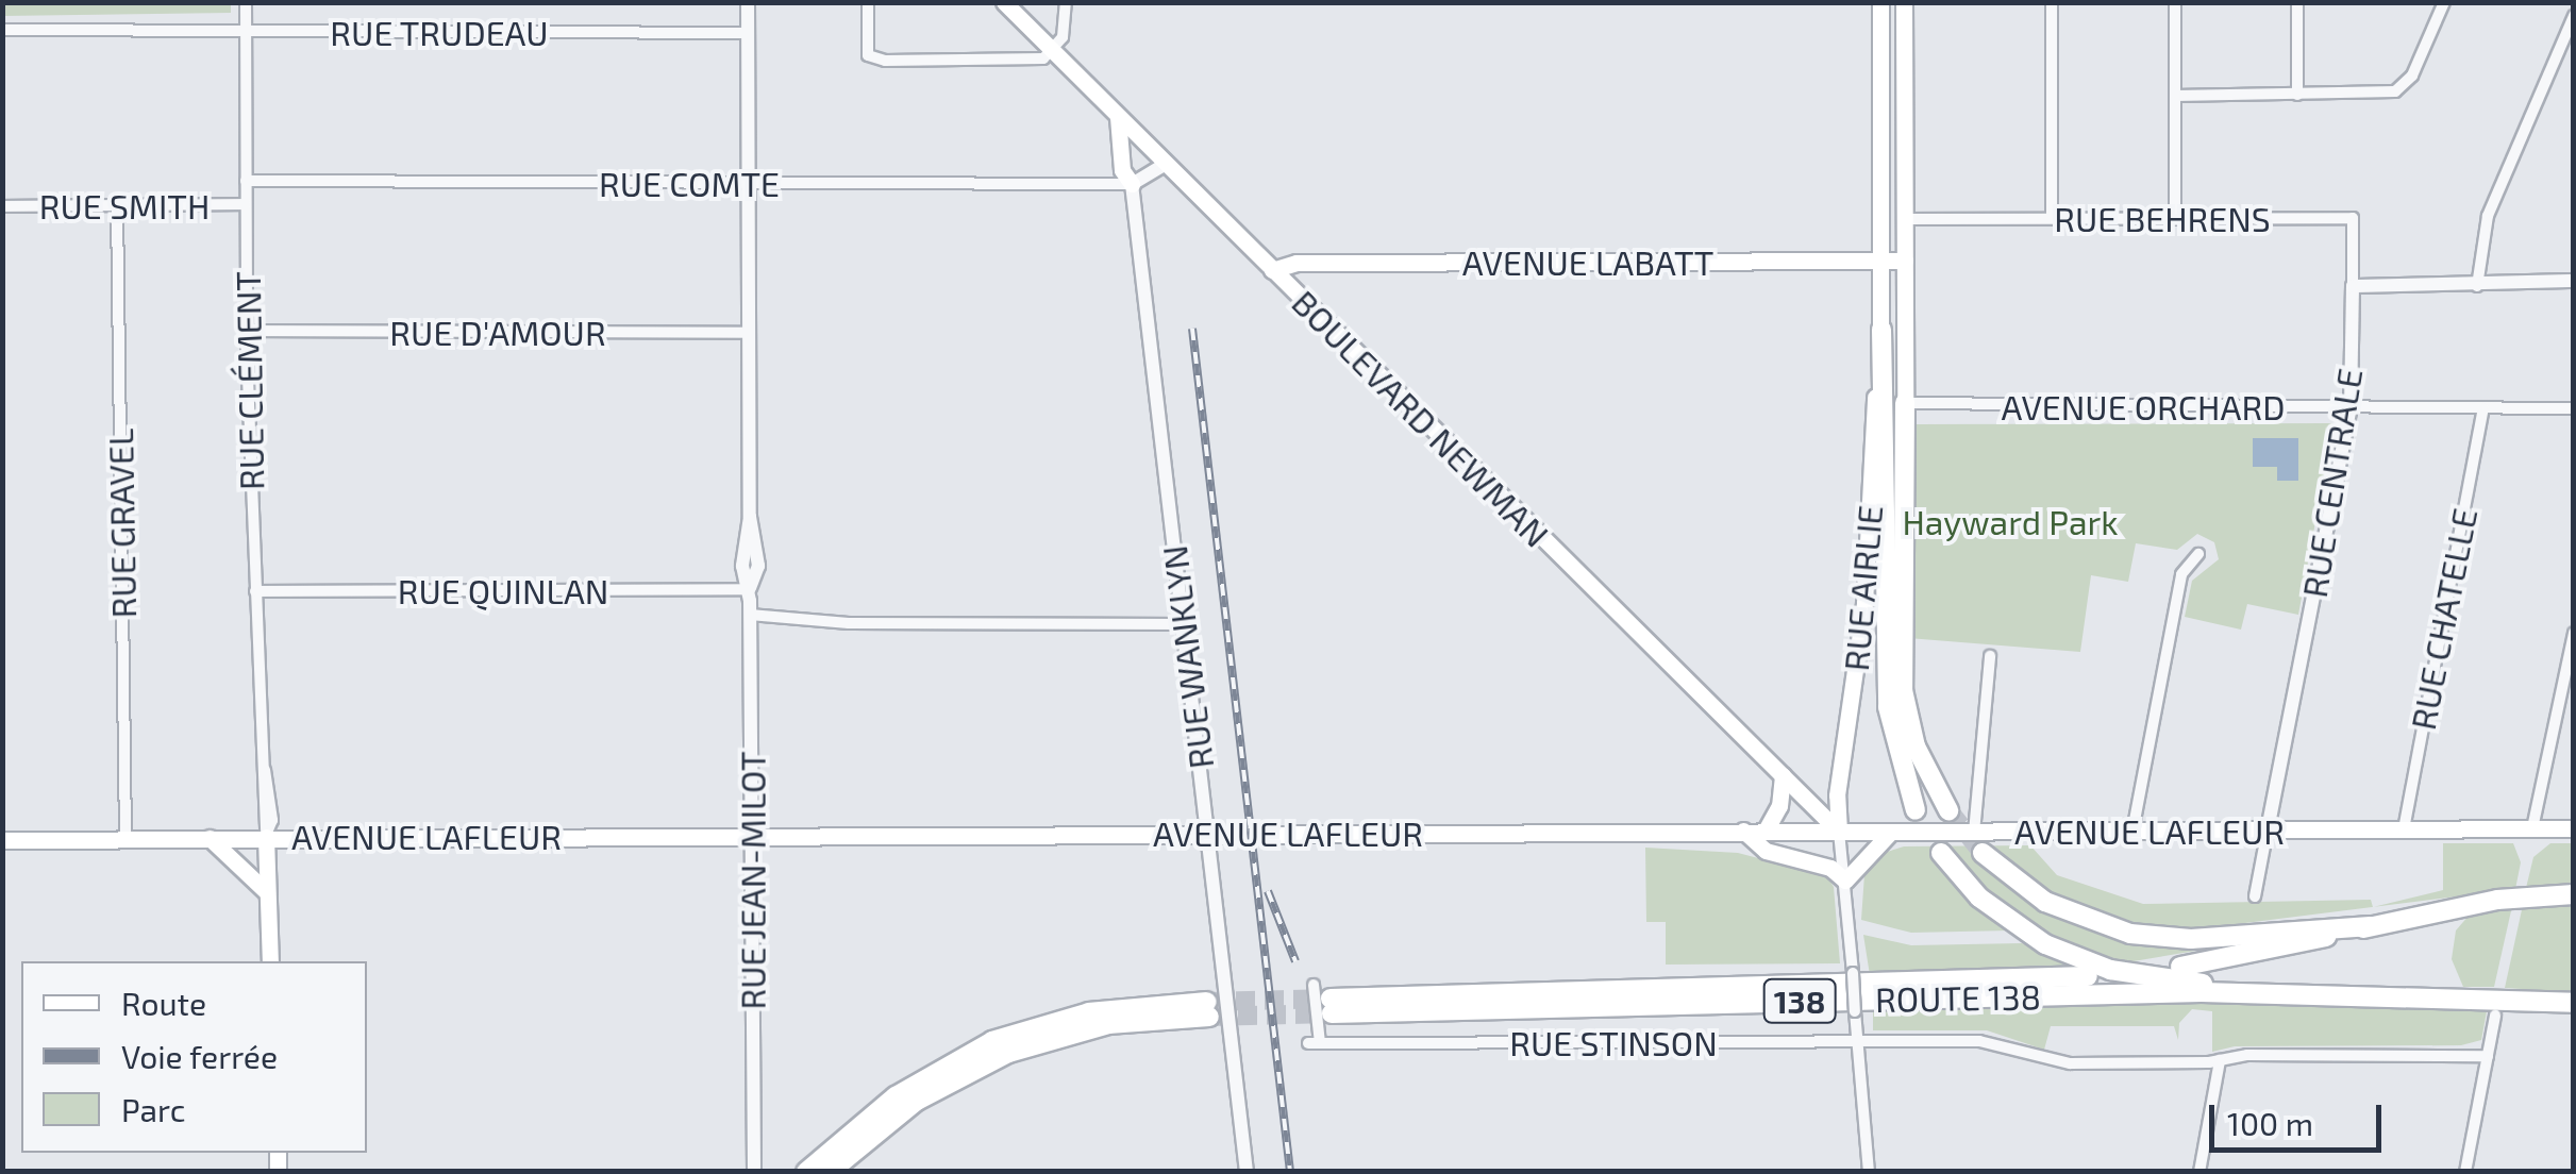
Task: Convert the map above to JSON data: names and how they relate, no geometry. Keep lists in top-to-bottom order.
{
  "streets": {
    "highway": ["ROUTE 138", "138"],
    "main road": [
      "AVENUE LABATT",
      "RUE CLÉMENT",
      "BOULEVARD NEWMAN",
      "RUE AIRLIE",
      "AVENUE LAFLEUR"
    ],
    "street": [
      "RUE TRUDEAU",
      "RUE COMTE",
      "RUE SMITH",
      "RUE BEHRENS",
      "RUE D'AMOUR",
      "AVENUE ORCHARD",
      "RUE CENTRALE",
      "RUE GRAVEL",
      "RUE QUINLAN",
      "RUE CHATELLE",
      "RUE WANKLYN",
      "RUE JEAN-MILOT",
      "RUE STINSON"
    ]
  },
  "crossings": [
    ["RUE TRUDEAU", "RUE CLÉMENT"],
    ["RUE TRUDEAU", "RUE JEAN-MILOT"],
    ["RUE COMTE", "RUE CLÉMENT"],
    ["RUE COMTE", "RUE WANKLYN"],
    ["RUE COMTE", "RUE JEAN-MILOT"],
    ["RUE SMITH", "RUE CLÉMENT"],
    ["RUE SMITH", "RUE GRAVEL"],
    ["RUE BEHRENS", "RUE CENTRALE"],
    ["AVENUE LABATT", "BOULEVARD NEWMAN"],
    ["AVENUE LABATT", "RUE AIRLIE"],
    ["RUE D'AMOUR", "RUE CLÉMENT"],
    ["RUE D'AMOUR", "RUE JEAN-MILOT"],
    ["RUE CLÉMENT", "RUE QUINLAN"],
    ["RUE CLÉMENT", "AVENUE LAFLEUR"],
    ["AVENUE ORCHARD", "RUE CENTRALE"],
    ["AVENUE ORCHARD", "RUE CHATELLE"],
    ["BOULEVARD NEWMAN", "RUE AIRLIE"],
    ["BOULEVARD NEWMAN", "AVENUE LAFLEUR"],
    ["RUE CENTRALE", "AVENUE LAFLEUR"],
    ["RUE GRAVEL", "AVENUE LAFLEUR"],
    ["RUE AIRLIE", "AVENUE LAFLEUR"],
    ["RUE AIRLIE", "RUE STINSON"],
    ["RUE QUINLAN", "RUE JEAN-MILOT"],
    ["RUE CHATELLE", "AVENUE LAFLEUR"],
    ["RUE WANKLYN", "AVENUE LAFLEUR"],
    ["AVENUE LAFLEUR", "RUE JEAN-MILOT"],
    ["ROUTE 138", "138"]
  ],
  "parks": ["Hayward Park"],
  "legend": ["Route", "Voie ferrée", "Parc"],
  "scale_bar": "100 m"
}
